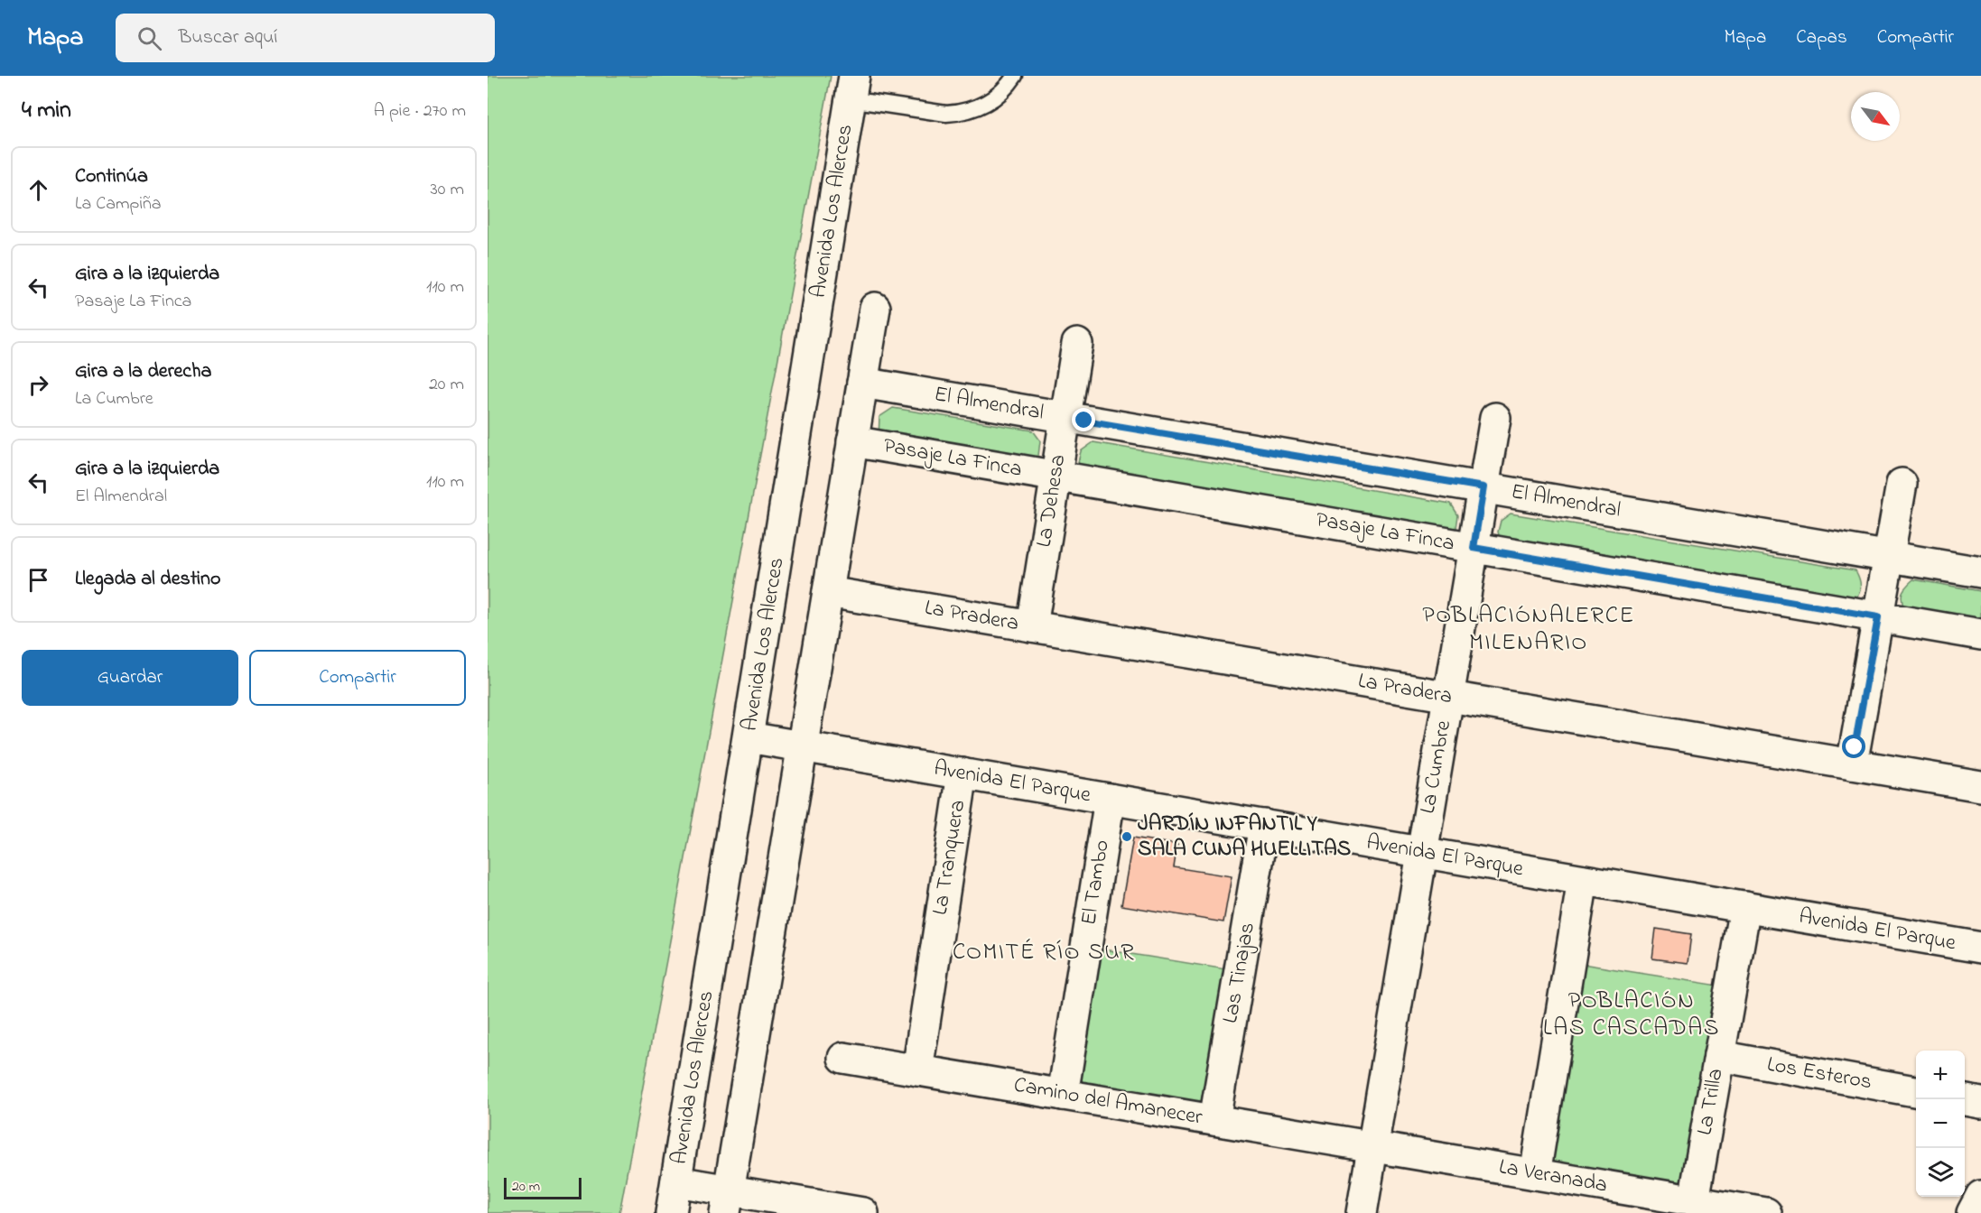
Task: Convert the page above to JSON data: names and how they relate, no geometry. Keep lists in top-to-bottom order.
{
  "streets": {
    "street": [
      "Avenida Los Alerces",
      "El Almendral",
      "Pasaje La Finca",
      "La Dehesa",
      "La Pradera",
      "La Cumbre",
      "Avenida El Parque",
      "La Tranquera",
      "El Tambo",
      "Las Tinajas",
      "Los Esteros",
      "Camino del Amanecer",
      "La Trilla",
      "La Veranada"
    ]
  },
  "crossings": [
    ["Avenida Los Alerces", "Avenida El Parque"],
    ["El Almendral", "La Dehesa"],
    ["El Almendral", "La Cumbre"],
    ["Pasaje La Finca", "La Dehesa"],
    ["Pasaje La Finca", "La Cumbre"],
    ["La Dehesa", "La Pradera"],
    ["La Pradera", "La Cumbre"],
    ["La Cumbre", "Avenida El Parque"],
    ["La Cumbre", "Camino del Amanecer"],
    ["La Cumbre", "La Veranada"],
    ["Avenida El Parque", "La Tranquera"],
    ["Avenida El Parque", "El Tambo"],
    ["Avenida El Parque", "Las Tinajas"],
    ["Avenida El Parque", "La Trilla"],
    ["La Tranquera", "Camino del Amanecer"],
    ["El Tambo", "Camino del Amanecer"],
    ["Las Tinajas", "Camino del Amanecer"],
    ["Los Esteros", "La Trilla"],
    ["Camino del Amanecer", "La Veranada"],
    ["La Trilla", "La Veranada"]
  ],
  "districts": ["POBLACIÓNALERCE MILENARIO", "COMITÉ RÍO SUR", "POBLACIÓN LAS CASCADAS"],
  "places": ["JARDÍN INFANTIL Y SALA CUNA HUELLITAS"],
  "scale_bar": "20 m",
  "north": "bottom right",
  "page": {
    "header": "Mapa",
    "search": "Buscar aquí",
    "nav": ["Mapa", "Capas", "Compartir"],
    "heading": ["4 min", "A pie · 270 m"],
    "list": [
      ["Continúa", "La Campiña", "30 m"],
      ["Gira a la izquierda", "Pasaje La Finca", "110 m"],
      ["Gira a la derecha", "La Cumbre", "20 m"],
      ["Gira a la izquierda", "El Almendral", "110 m"],
      "Llegada al destino"
    ],
    "buttons": ["Guardar", "Compartir"],
    "map_buttons": ["+", "−"],
    "scale": "20 m"
  }
}
